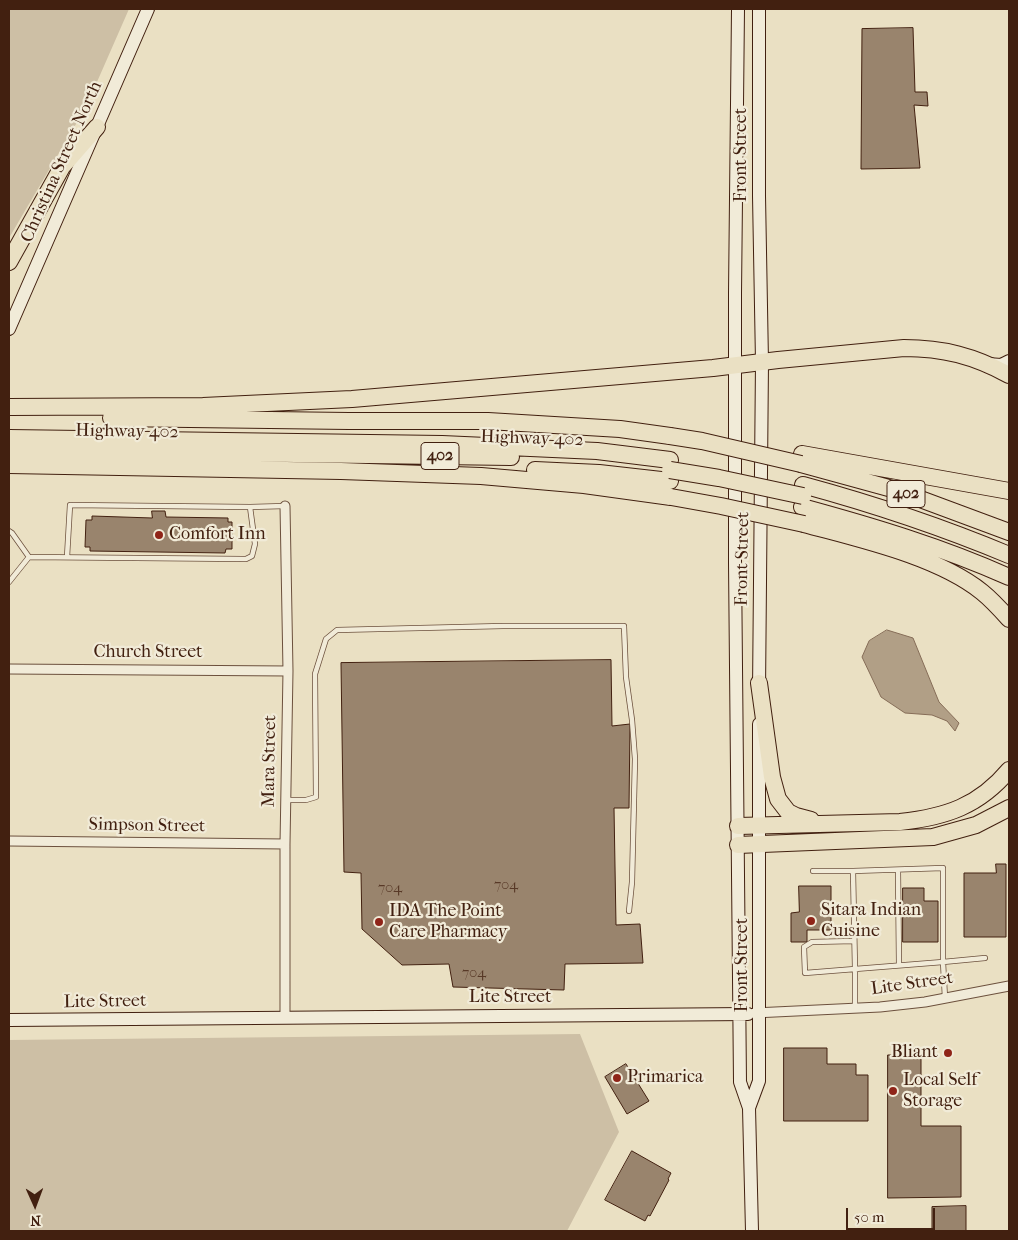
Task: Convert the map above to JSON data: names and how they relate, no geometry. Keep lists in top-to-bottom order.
{
  "streets": {
    "highway": ["Highway 402", "402"],
    "main road": ["Front Street", "Christina Street North", "Lite Street"],
    "street": ["Church Street", "Mara Street", "Simpson Street"]
  },
  "crossings": [
    ["Front Street", "Lite Street"],
    ["Church Street", "Mara Street"],
    ["Mara Street", "Simpson Street"],
    ["Mara Street", "Lite Street"]
  ],
  "places": [
    "Comfort Inn",
    "Sitara Indian Cuisine",
    "IDA The Point Care Pharmacy",
    "Bliant",
    "Primarica",
    "Local Self Storage"
  ],
  "house_numbers": ["704", "704", "704"],
  "scale_bar": "50 m",
  "north": "bottom"
}
